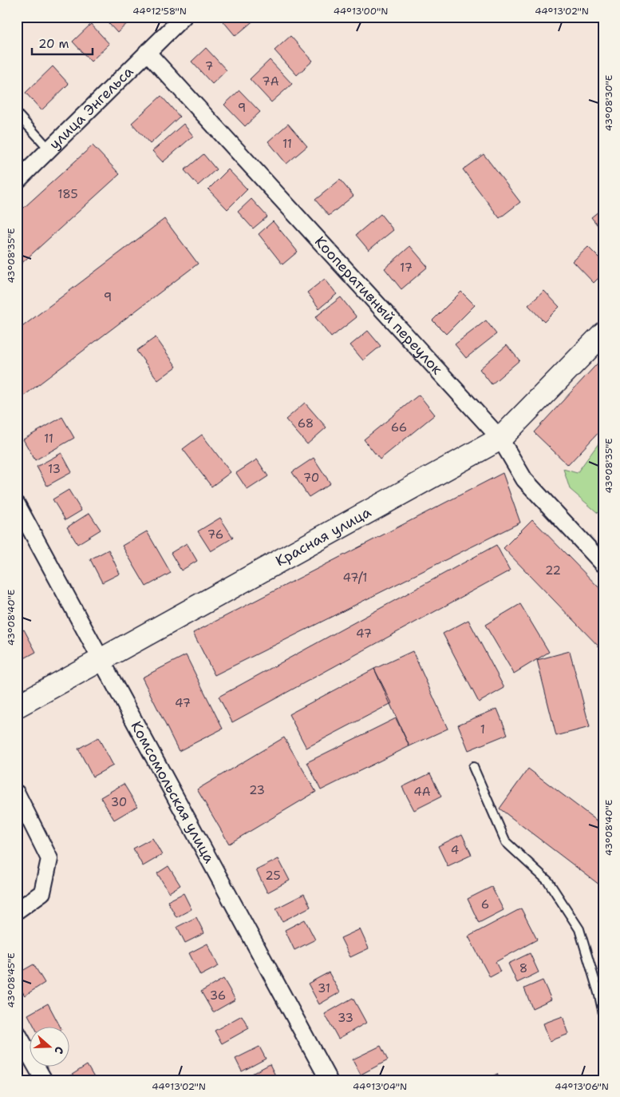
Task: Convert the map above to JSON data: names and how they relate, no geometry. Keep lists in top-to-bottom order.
{
  "streets": {
    "street": [
      "улица Энгельса",
      "Кооперативный переулок",
      "Красная улица",
      "Комсомольская улица"
    ]
  },
  "crossings": [
    ["улица Энгельса", "Кооперативный переулок"],
    ["Кооперативный переулок", "Красная улица"],
    ["Красная улица", "Комсомольская улица"]
  ],
  "house_numbers": [
    "7",
    "7А",
    "9",
    "11",
    "185",
    "17",
    "9",
    "68",
    "66",
    "11",
    "13",
    "70",
    "76",
    "22",
    "47/1",
    "47",
    "47",
    "1",
    "23",
    "4А",
    "30",
    "4",
    "25",
    "6",
    "8",
    "31",
    "36",
    "33"
  ],
  "scale_bar": "20 m",
  "north": "right",
  "coordinates": [
    "44°12'58\"N",
    "44°13'00\"N",
    "44°13'02\"N",
    "43°08'30\"E",
    "43°08'35\"E",
    "43°08'40\"E",
    "43°08'45\"E",
    "44°13'04\"N",
    "44°13'06\"N"
  ]
}
